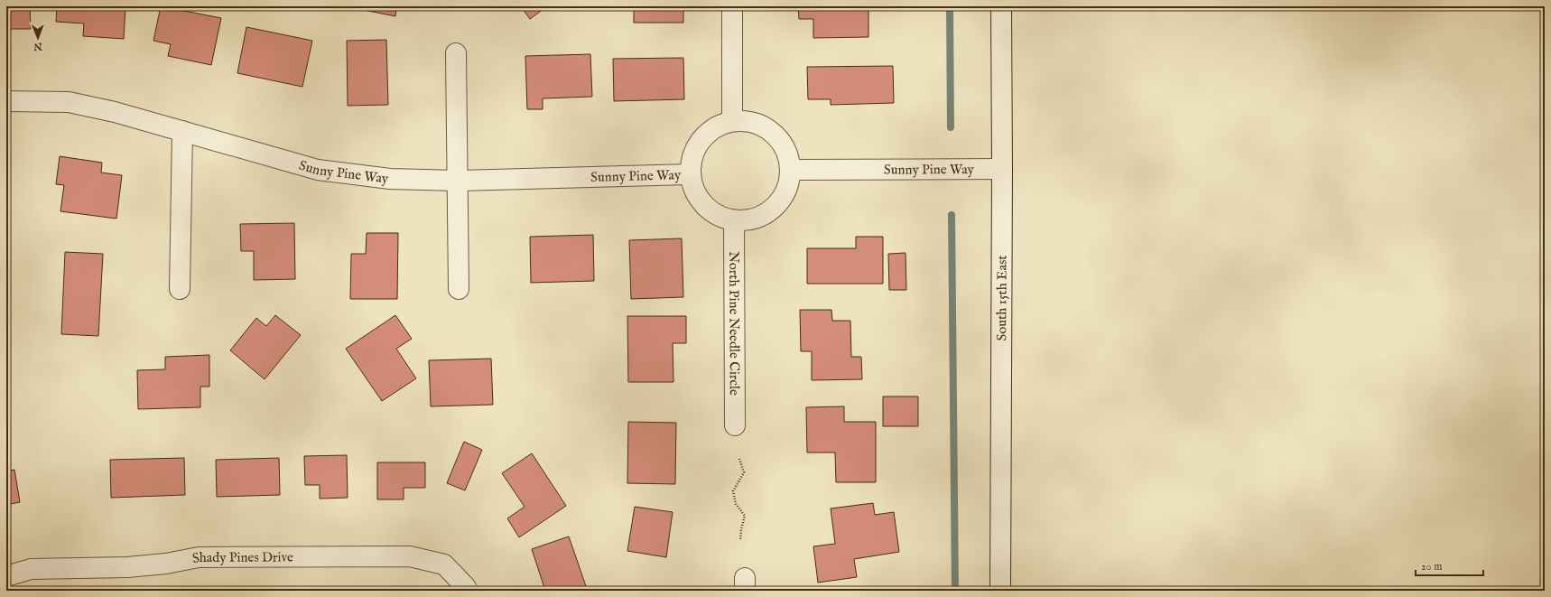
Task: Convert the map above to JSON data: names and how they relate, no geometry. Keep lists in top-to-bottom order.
{
  "streets": {
    "street": [
      "Sunny Pine Way",
      "South 15th East",
      "North Pine Needle Circle",
      "Shady Pines Drive"
    ]
  },
  "crossings": [
    ["Sunny Pine Way", "South 15th East"],
    ["Sunny Pine Way", "North Pine Needle Circle"]
  ],
  "scale_bar": "20 m",
  "north": "bottom"
}
